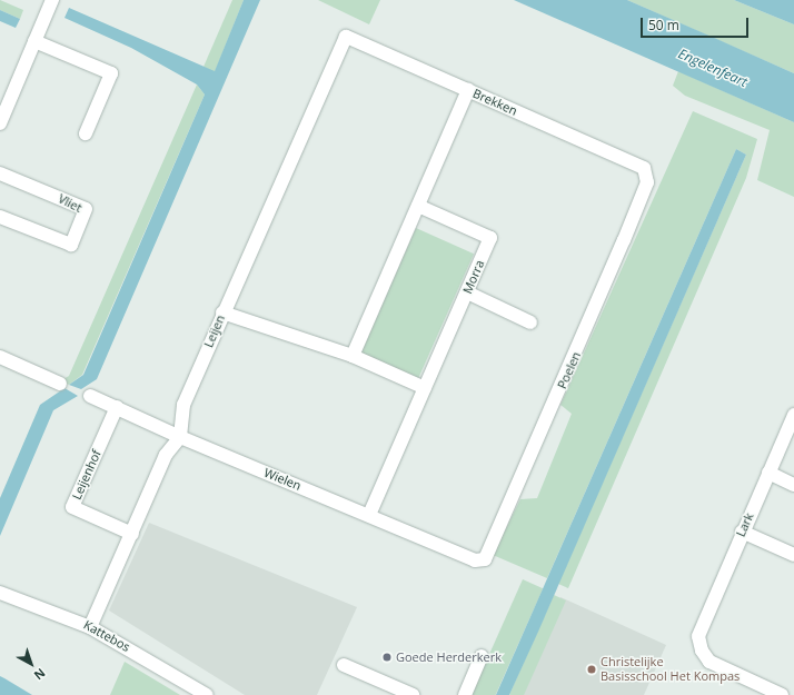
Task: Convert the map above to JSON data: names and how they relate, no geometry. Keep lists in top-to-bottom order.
{
  "streets": {
    "street": [
      "Brekken",
      "Vliet",
      "Morra",
      "Leijen",
      "Poelen",
      "Leijenhof",
      "Wielen",
      "Lark",
      "Kattebos"
    ]
  },
  "crossings": [
    ["Brekken", "Leijen"],
    ["Brekken", "Poelen"],
    ["Morra", "Wielen"],
    ["Leijen", "Wielen"],
    ["Poelen", "Wielen"],
    ["Leijenhof", "Wielen"]
  ],
  "water": ["Engelenfeart"],
  "places": ["Goede Herderkerk", "Christelijke Basisschool Het Kompas"],
  "scale_bar": "50 m",
  "north": "bottom right"
}
